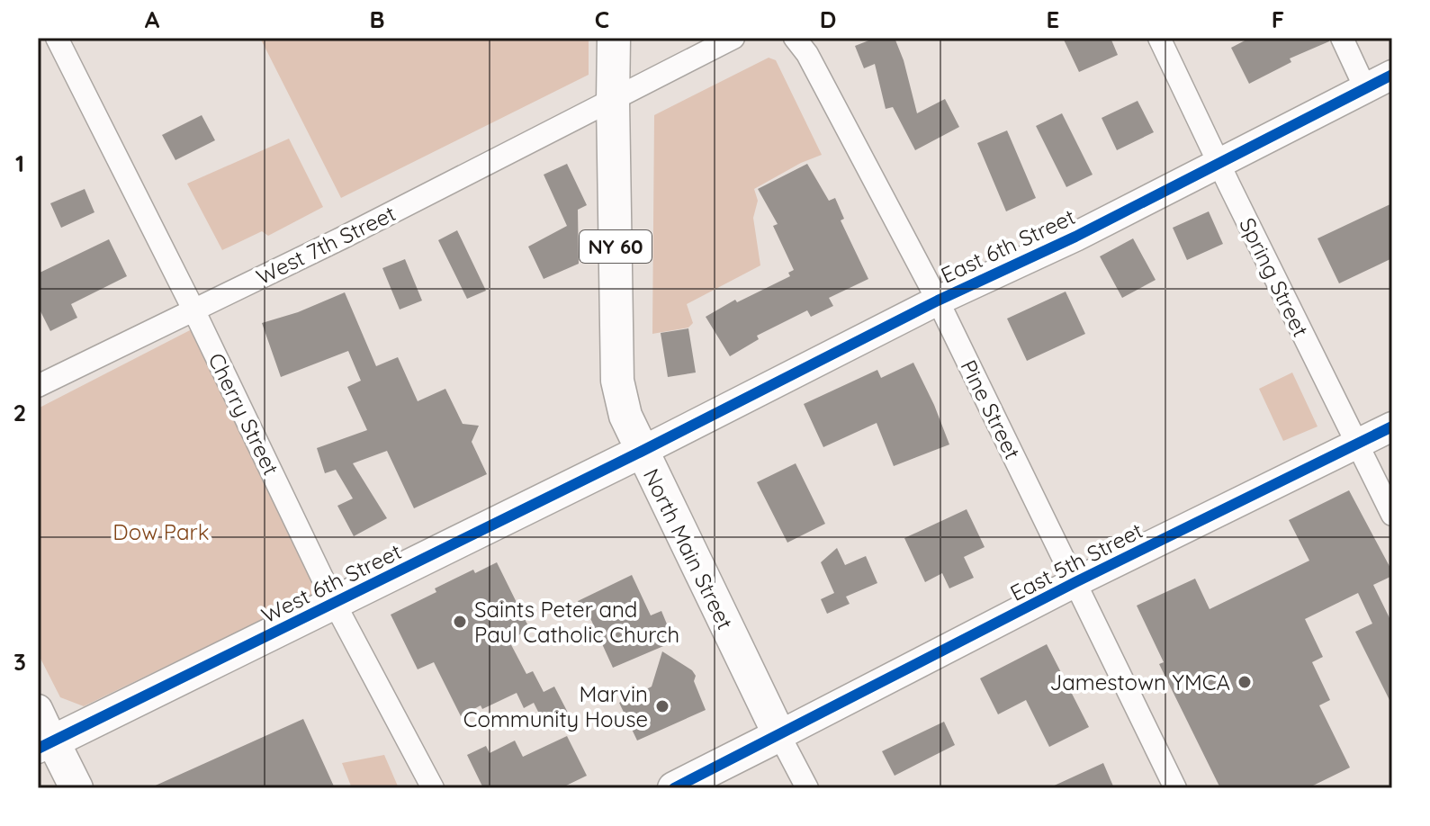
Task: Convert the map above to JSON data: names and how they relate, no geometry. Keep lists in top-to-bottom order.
{
  "streets": {
    "highway": ["NY 60", "North Main Street", "West 6th Street"],
    "main road": ["East 6th Street", "East 5th Street"],
    "street": [
      "West 7th Street",
      "Spring Street",
      "Pine Street",
      "Cherry Street"
    ]
  },
  "crossings": [
    ["West 7th Street", "Cherry Street"],
    ["West 7th Street", "North Main Street"],
    ["East 6th Street", "Spring Street"],
    ["East 6th Street", "Pine Street"],
    ["East 6th Street", "North Main Street"],
    ["East 6th Street", "West 6th Street"],
    ["NY 60", "North Main Street"],
    ["NY 60", "West 6th Street"],
    ["Spring Street", "East 5th Street"],
    ["Pine Street", "East 5th Street"],
    ["Cherry Street", "West 6th Street"],
    ["North Main Street", "East 5th Street"],
    ["North Main Street", "West 6th Street"]
  ],
  "parks": ["Dow Park"],
  "places": ["Saints Peter and Paul Catholic Church", "Jamestown YMCA", "Marvin Community House"],
  "grid": {
    "columns": [
      "A",
      "B",
      "C",
      "D",
      "E",
      "F"
    ],
    "rows": ["1", "2", "3"]
  }
}
